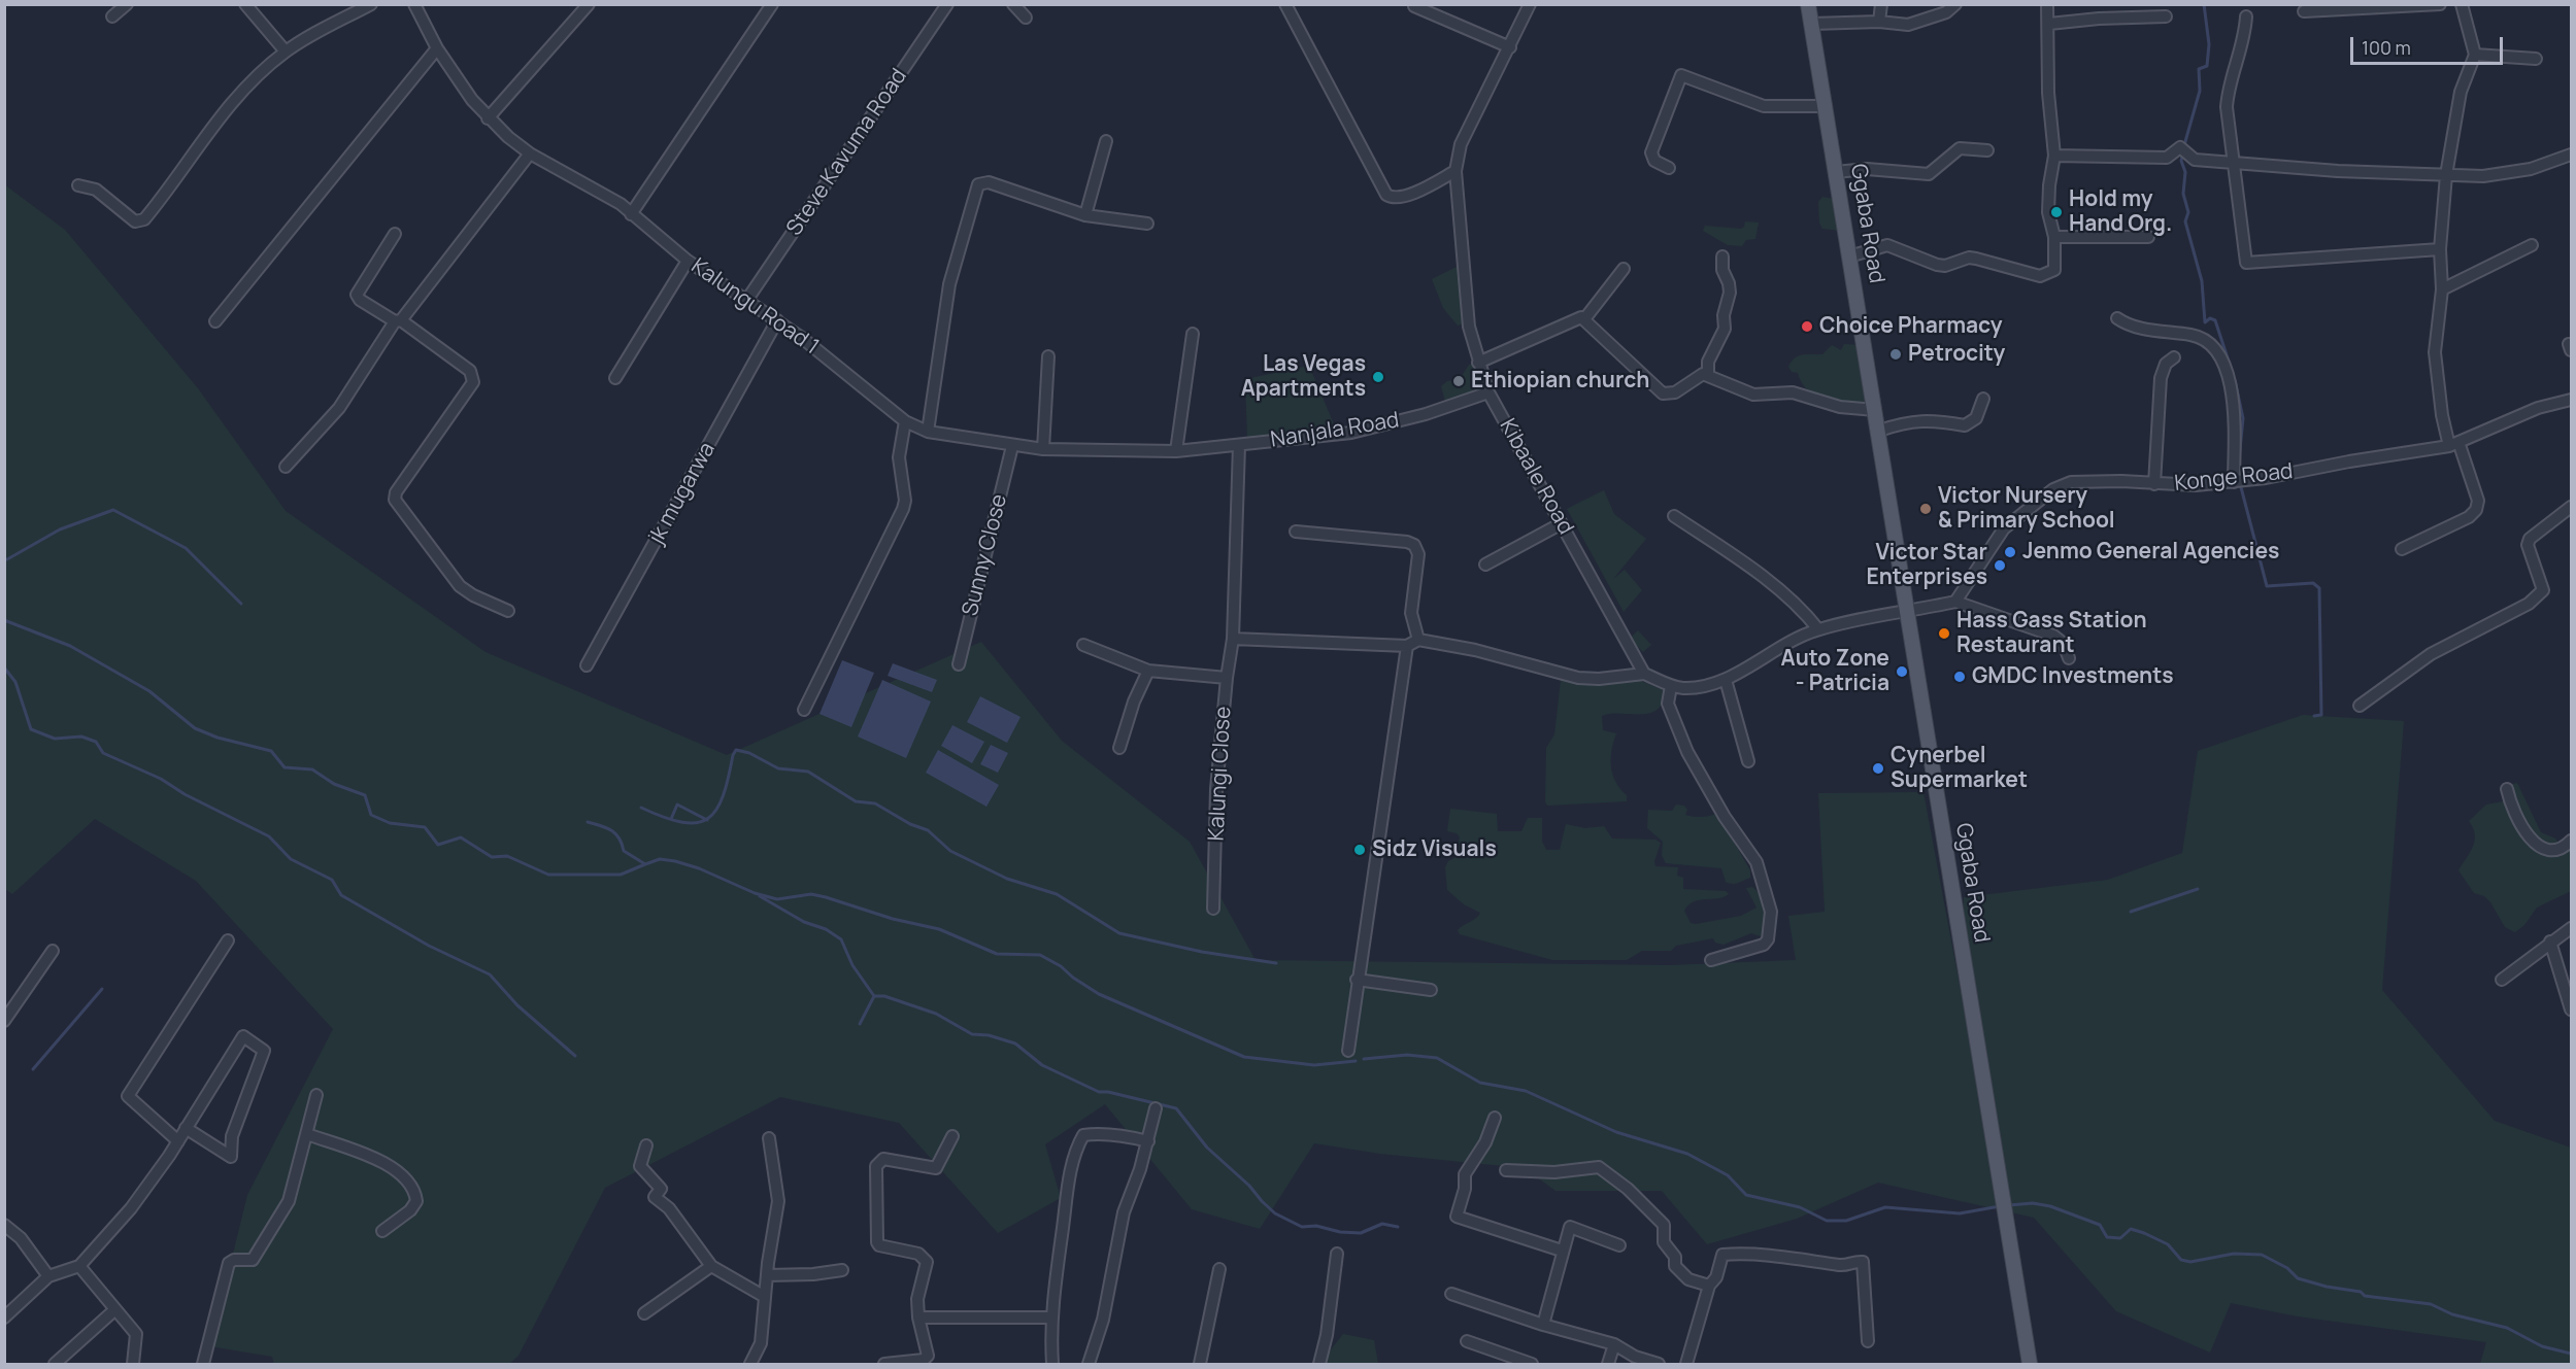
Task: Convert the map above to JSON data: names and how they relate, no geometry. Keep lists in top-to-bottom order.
{
  "streets": {
    "main road": ["Ggaba Road"],
    "street": [
      "Steve Kavuma Road",
      "Kalungu Road 1",
      "Nanjala Road",
      "Kibaale Road",
      "Konge Road",
      "jk mugarwa",
      "Sunny Close",
      "Kalungi Close"
    ]
  },
  "crossings": [
    ["Steve Kavuma Road", "Kalungu Road 1"],
    ["Kalungu Road 1", "Nanjala Road"],
    ["Kalungu Road 1", "jk mugarwa"],
    ["Kalungu Road 1", "Sunny Close"],
    ["Nanjala Road", "Kibaale Road"],
    ["Nanjala Road", "Kalungi Close"]
  ],
  "places": [
    "Hold my Hand Org.",
    "Choice Pharmacy",
    "Petrocity",
    "Las Vegas Apartments",
    "Ethiopian church",
    "Victor Nursery & Primary School",
    "Jenmo General Agencies",
    "Victor Star Enterprises",
    "Hass Gass Station Restaurant",
    "Auto Zone - Patricia",
    "GMDC Investments",
    "Cynerbel Supermarket",
    "Sidz Visuals"
  ],
  "scale_bar": "100 m"
}
